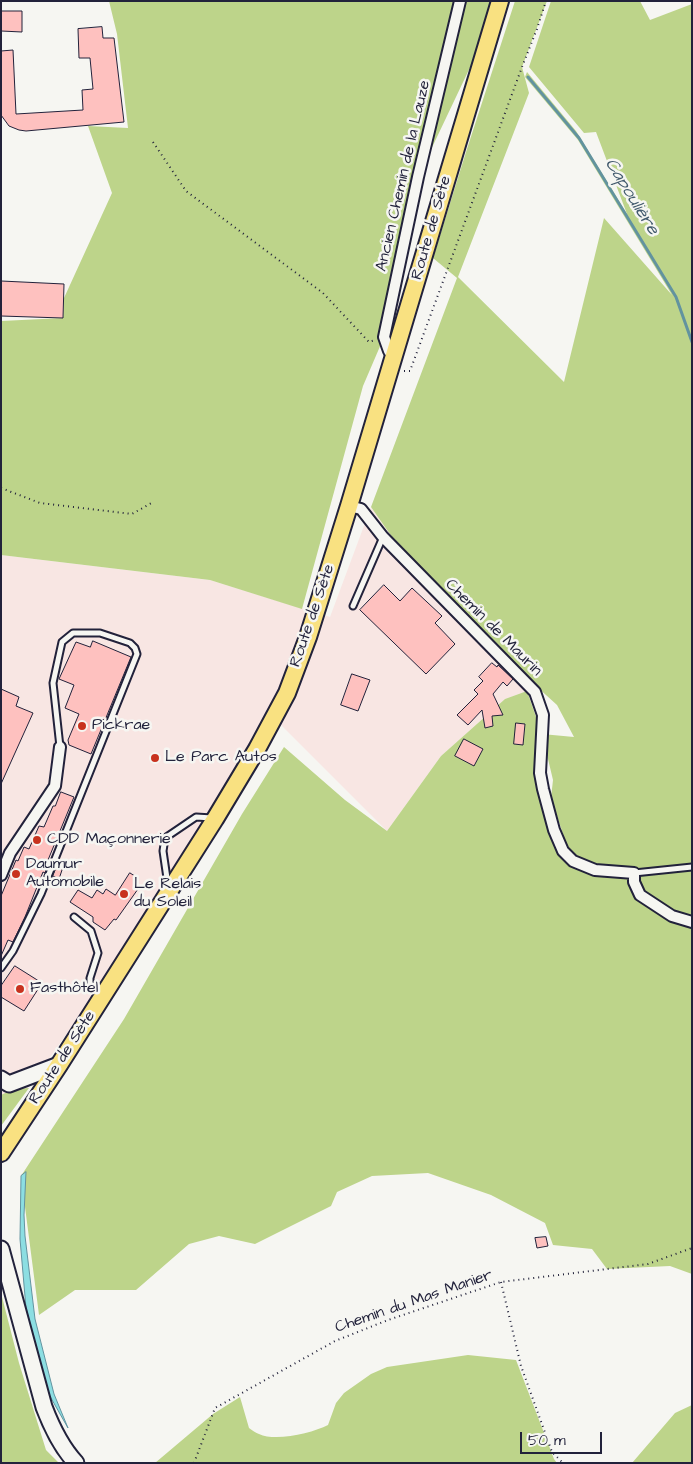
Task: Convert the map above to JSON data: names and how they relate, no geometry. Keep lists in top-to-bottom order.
{
  "streets": {
    "main road": ["Route de Sète"],
    "street": ["Ancien Chemin de la Lauze", "Chemin de Maurin"],
    "path": ["Chemin du Mas Manier"]
  },
  "crossings": [
    ["Route de Sète", "Chemin de Maurin"]
  ],
  "water": ["Capoulière"],
  "places": [
    "Pickrae",
    "Le Parc Autos",
    "CDD Maçonnerie",
    "Daumur Automobile",
    "Le Relais du Soleil",
    "Fasthôtel"
  ],
  "scale_bar": "50 m"
}
